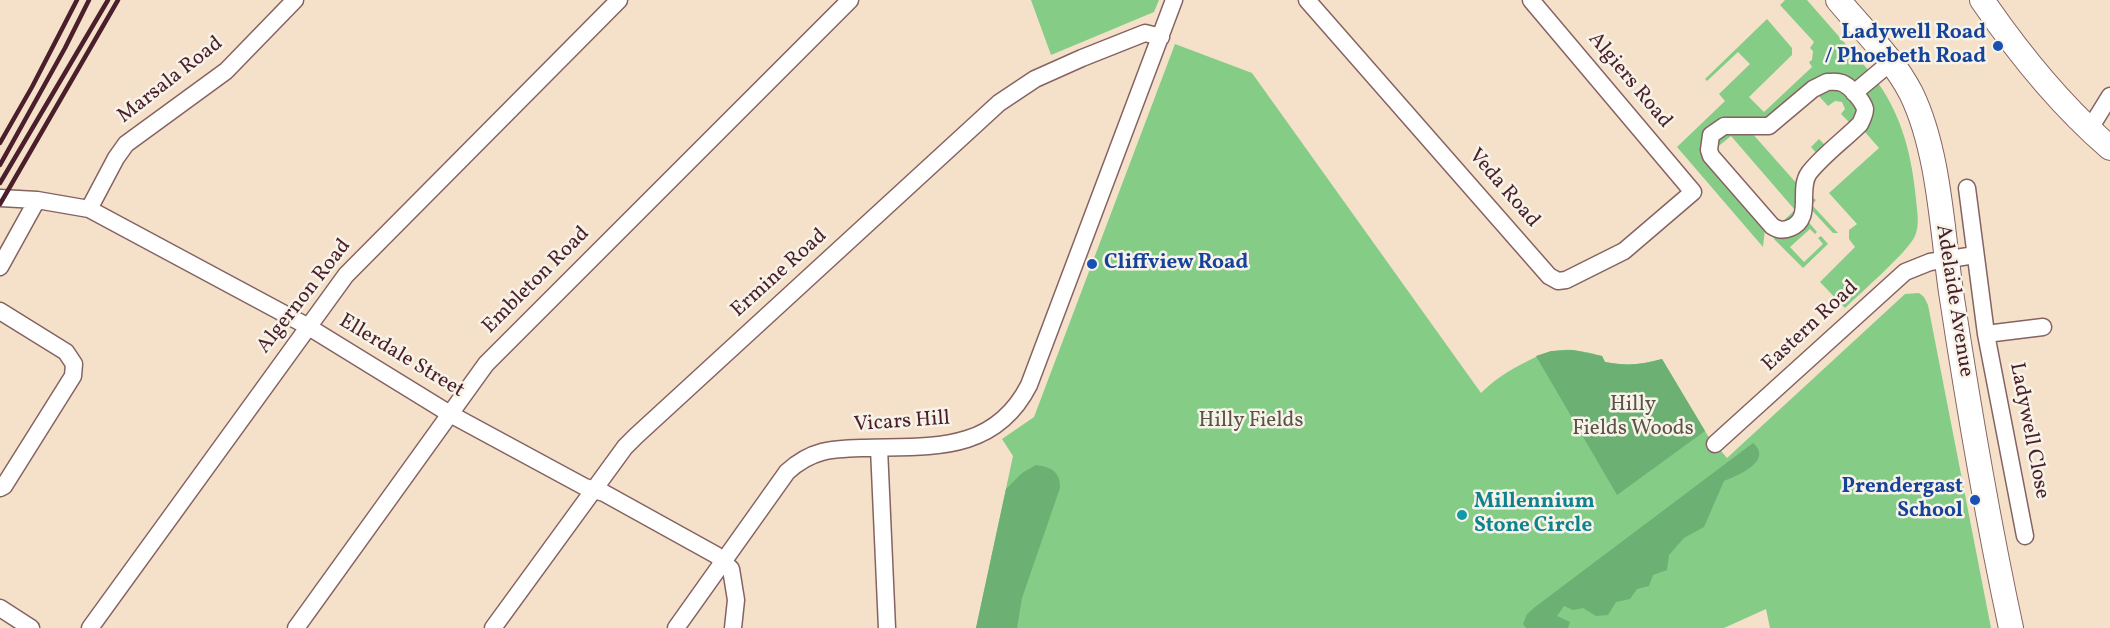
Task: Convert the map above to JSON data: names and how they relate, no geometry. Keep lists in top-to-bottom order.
{
  "streets": {
    "main road": ["Adelaide Avenue"],
    "street": [
      "Marsala Road",
      "Algiers Road",
      "Veda Road",
      "Ermine Road",
      "Embleton Road",
      "Algernon Road",
      "Eastern Road",
      "Ellerdale Street",
      "Vicars Hill",
      "Ladywell Close"
    ]
  },
  "crossings": [
    ["Marsala Road", "Ellerdale Street"],
    ["Algiers Road", "Veda Road"],
    ["Ermine Road", "Ellerdale Street"],
    ["Ermine Road", "Vicars Hill"],
    ["Embleton Road", "Ellerdale Street"],
    ["Algernon Road", "Ellerdale Street"],
    ["Adelaide Avenue", "Eastern Road"]
  ],
  "parks": ["Hilly Fields Woods", "Hilly Fields"],
  "places": [
    "Ladywell Road / Phoebeth Road",
    "Cliffview Road",
    "Prendergast School",
    "Millennium Stone Circle"
  ]
}
